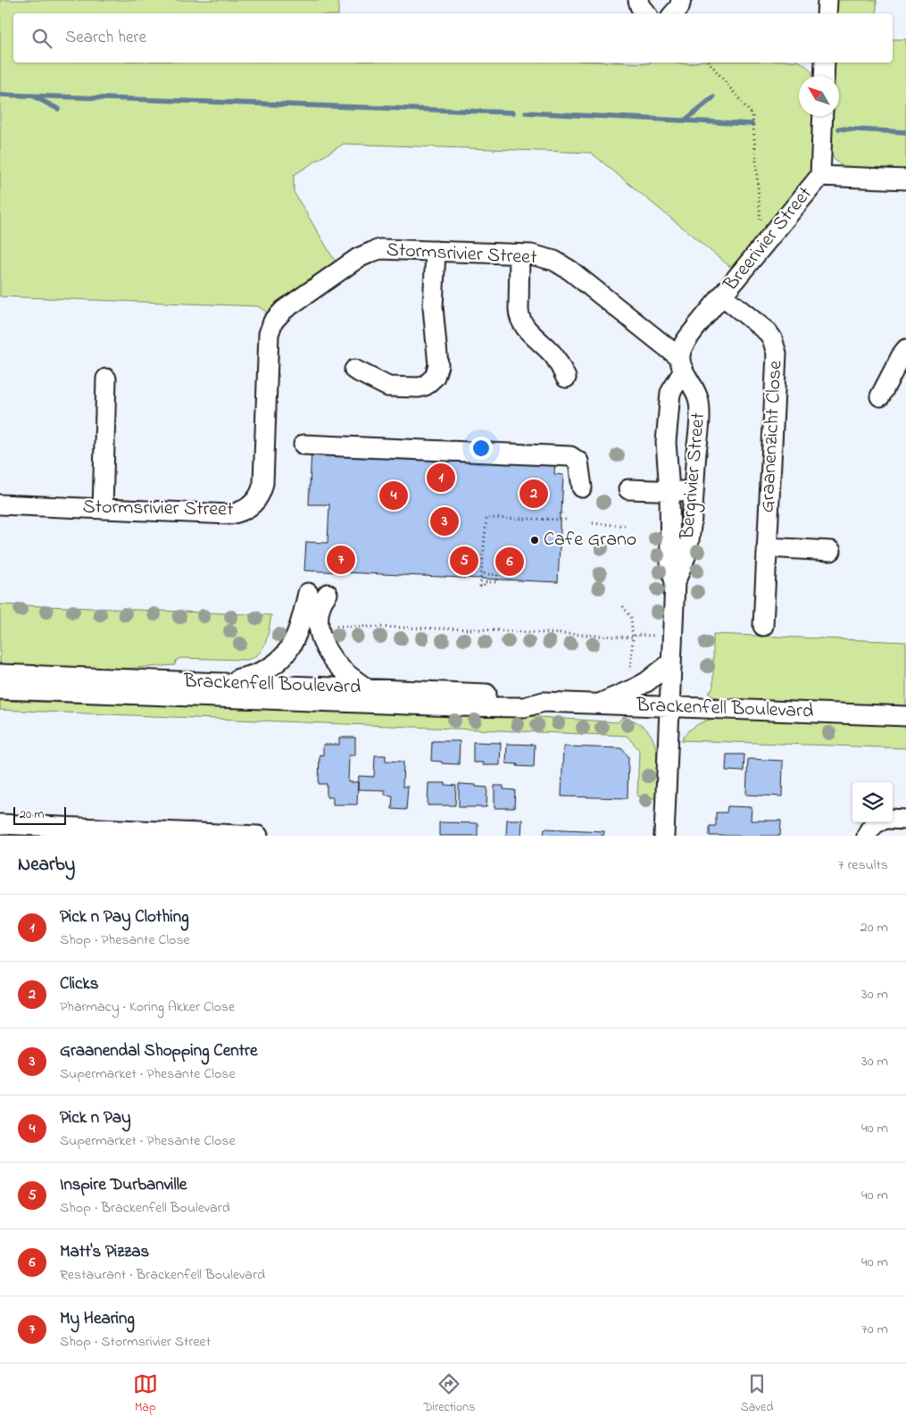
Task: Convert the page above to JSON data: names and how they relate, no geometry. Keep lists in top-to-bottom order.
{
  "streets": {
    "street": [
      "Breerivier Street",
      "Stormsrivier Street",
      "Graanenzicht Close",
      "Bergrivier Street",
      "Brackenfell Boulevard"
    ]
  },
  "crossings": [
    ["Breerivier Street", "Stormsrivier Street"],
    ["Breerivier Street", "Graanenzicht Close"],
    ["Breerivier Street", "Bergrivier Street"],
    ["Stormsrivier Street", "Bergrivier Street"],
    ["Bergrivier Street", "Brackenfell Boulevard"]
  ],
  "places": ["Cafe Grano"],
  "scale_bar": "20 m",
  "north": "top left",
  "page": {
    "search": "Search here",
    "pins": [
      "1",
      "2",
      "4",
      "3",
      "7",
      "5",
      "6"
    ],
    "scale": "20 m",
    "heading": ["Nearby", "7 results"],
    "list": [
      {
        "mark": "1",
        "name": "Pick n Pay Clothing",
        "note": "Shop · Phesante Close",
        "value": "20 m"
      },
      {
        "mark": "2",
        "name": "Clicks",
        "note": "Pharmacy · Koring Akker Close",
        "value": "30 m"
      },
      {
        "mark": "3",
        "name": "Graanendal Shopping Centre",
        "note": "Supermarket · Phesante Close",
        "value": "30 m"
      },
      {
        "mark": "4",
        "name": "Pick n Pay",
        "note": "Supermarket · Phesante Close",
        "value": "40 m"
      },
      {
        "mark": "5",
        "name": "Inspire Durbanville",
        "note": "Shop · Brackenfell Boulevard",
        "value": "40 m"
      },
      {
        "mark": "6",
        "name": "Matt's Pizzas",
        "note": "Restaurant · Brackenfell Boulevard",
        "value": "40 m"
      },
      {
        "mark": "7",
        "name": "My Hearing",
        "note": "Shop · Stormsrivier Street",
        "value": "70 m"
      }
    ],
    "nav": ["Map", "Directions", "Saved"]
  }
}
